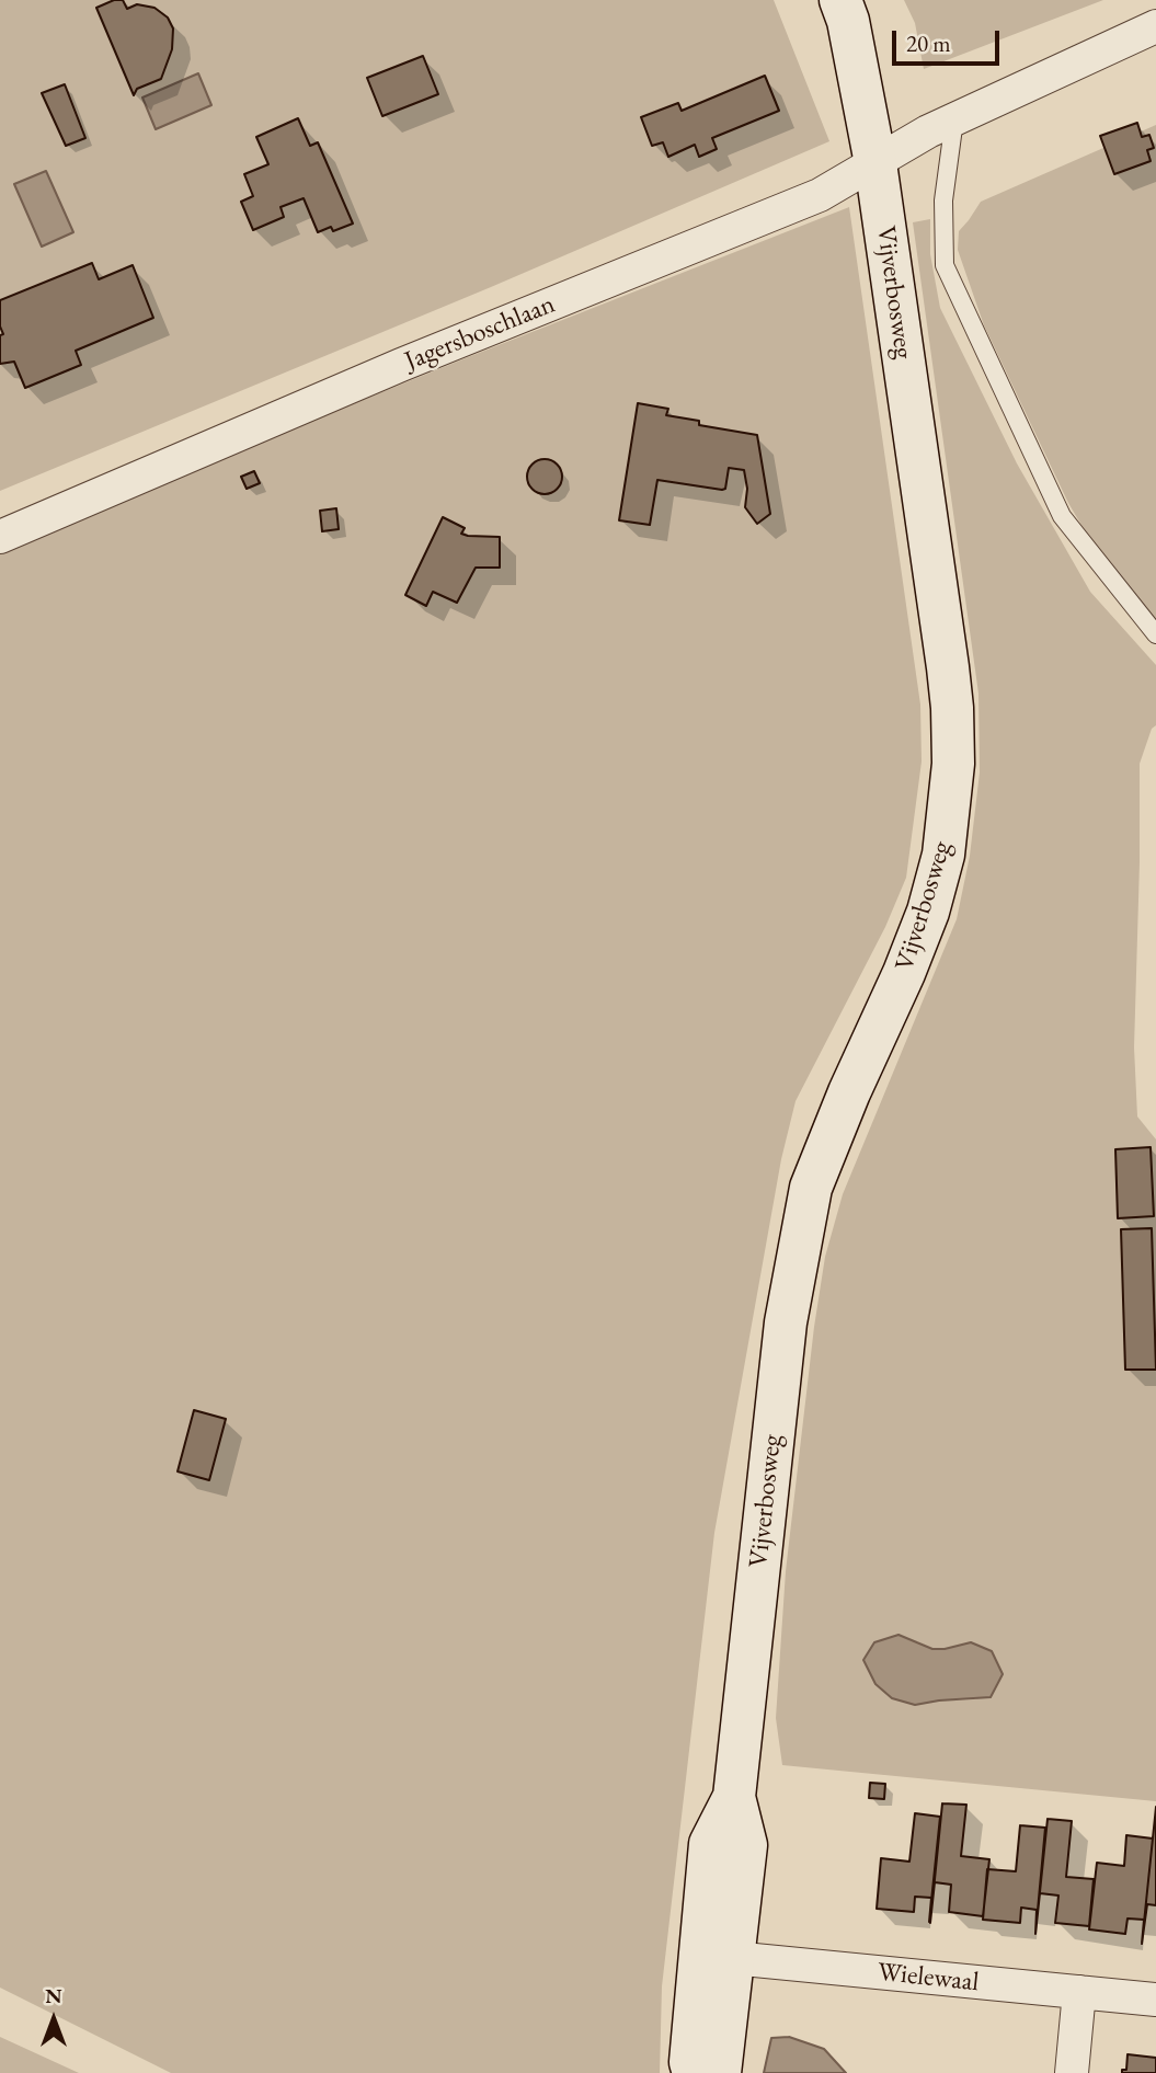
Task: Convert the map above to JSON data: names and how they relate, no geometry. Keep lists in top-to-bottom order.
{
  "streets": {
    "main road": ["Vijverbosweg"],
    "street": ["Jagersboschlaan", "Wielewaal"]
  },
  "crossings": [
    ["Vijverbosweg", "Jagersboschlaan"],
    ["Vijverbosweg", "Wielewaal"]
  ],
  "scale_bar": "20 m",
  "north": "top"
}
